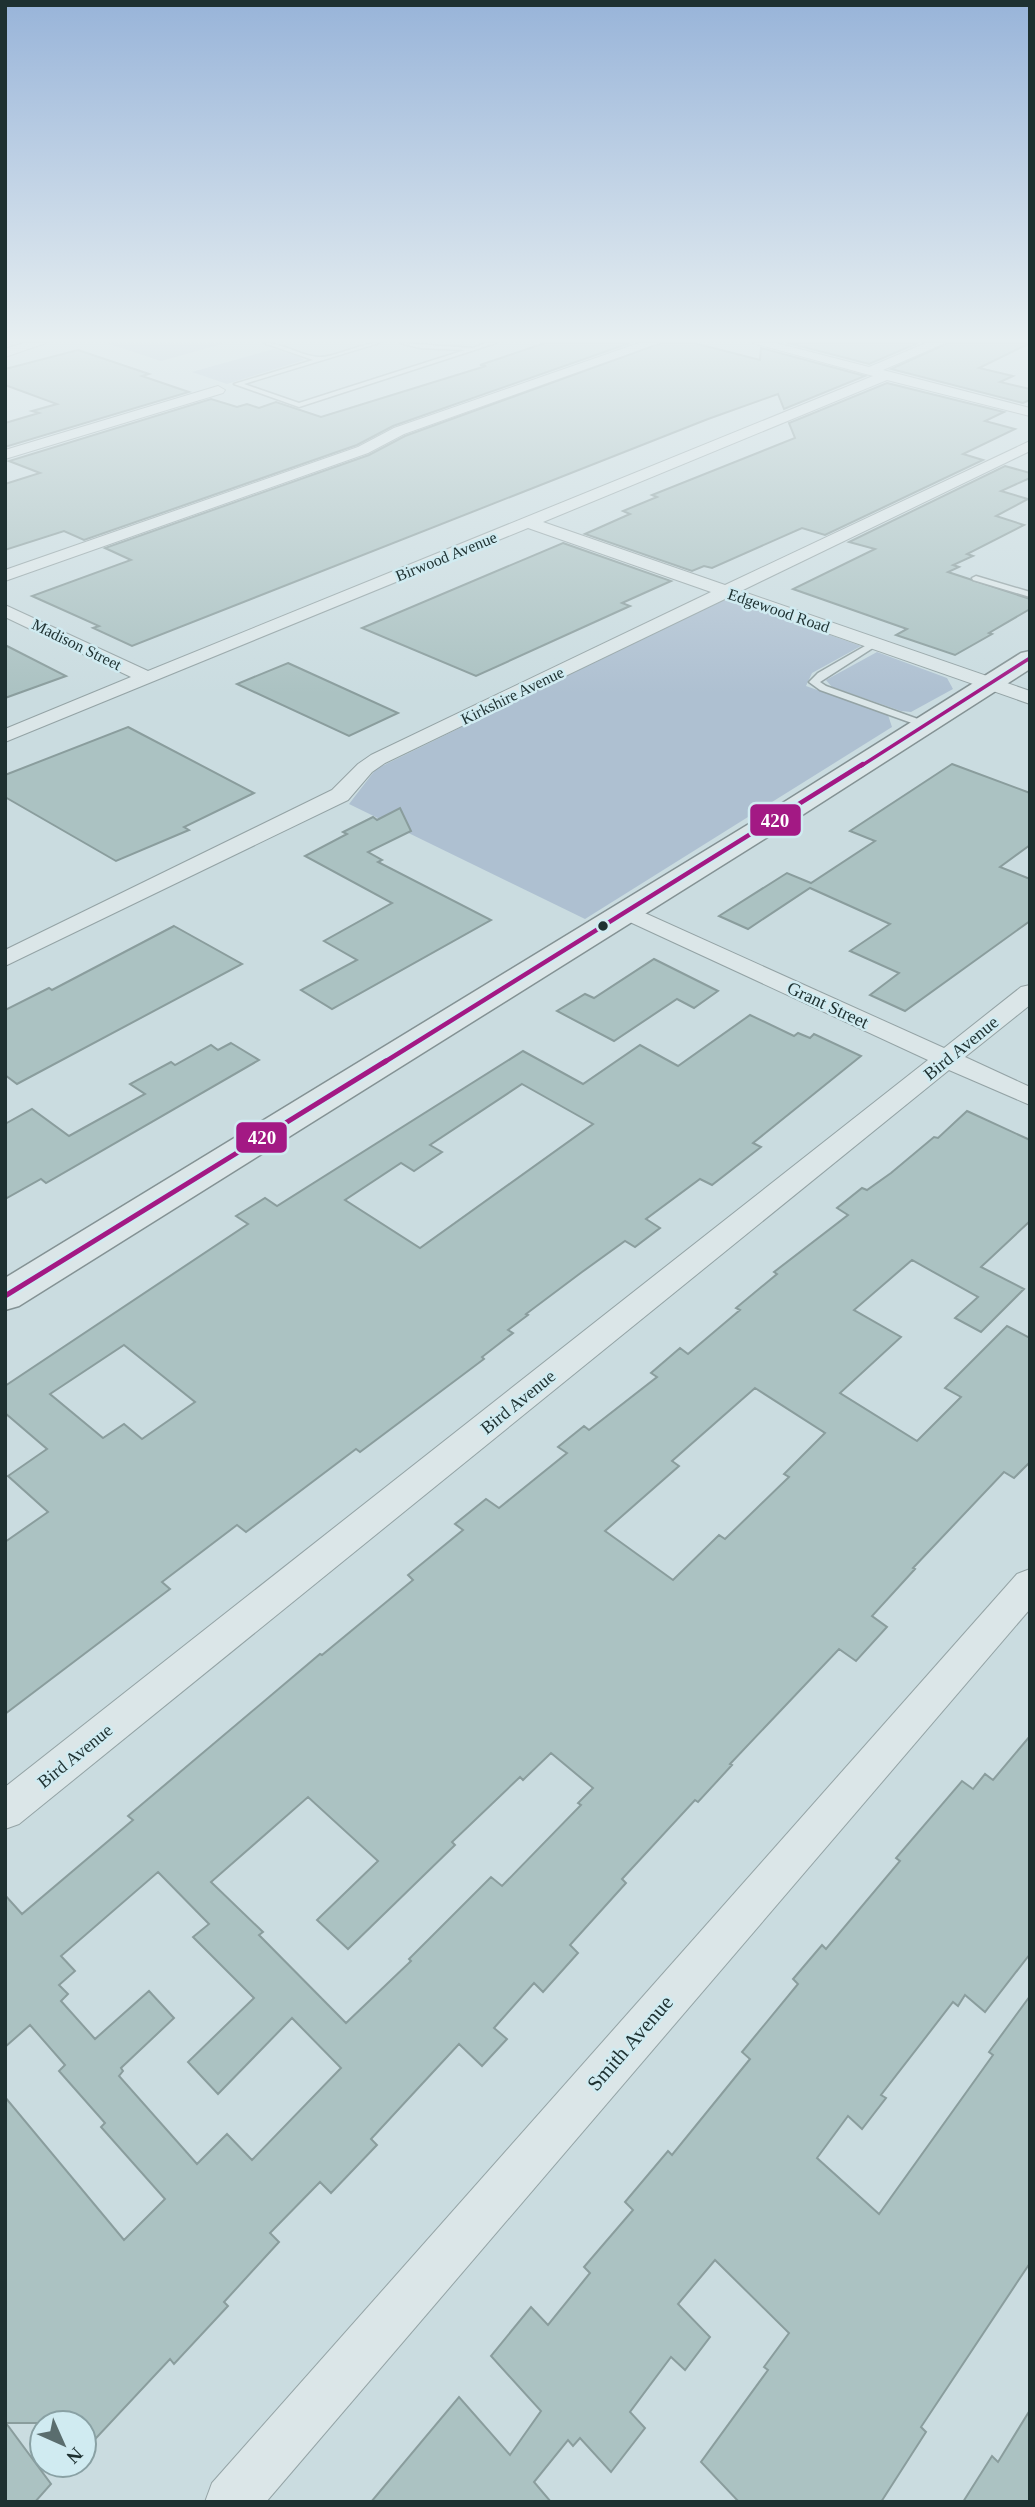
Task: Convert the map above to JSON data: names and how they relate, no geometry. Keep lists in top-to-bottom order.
{
  "streets": {
    "street": [
      "Birwood Avenue",
      "Edgewood Road",
      "Madison Street",
      "Kirkshire Avenue",
      "Grant Street",
      "Bird Avenue",
      "Smith Avenue"
    ]
  },
  "crossings": [
    ["Birwood Avenue", "Edgewood Road"],
    ["Birwood Avenue", "Madison Street"],
    ["Edgewood Road", "Kirkshire Avenue"],
    ["Grant Street", "Bird Avenue"]
  ],
  "lines": ["transit line 420"],
  "north": "bottom right"
}
